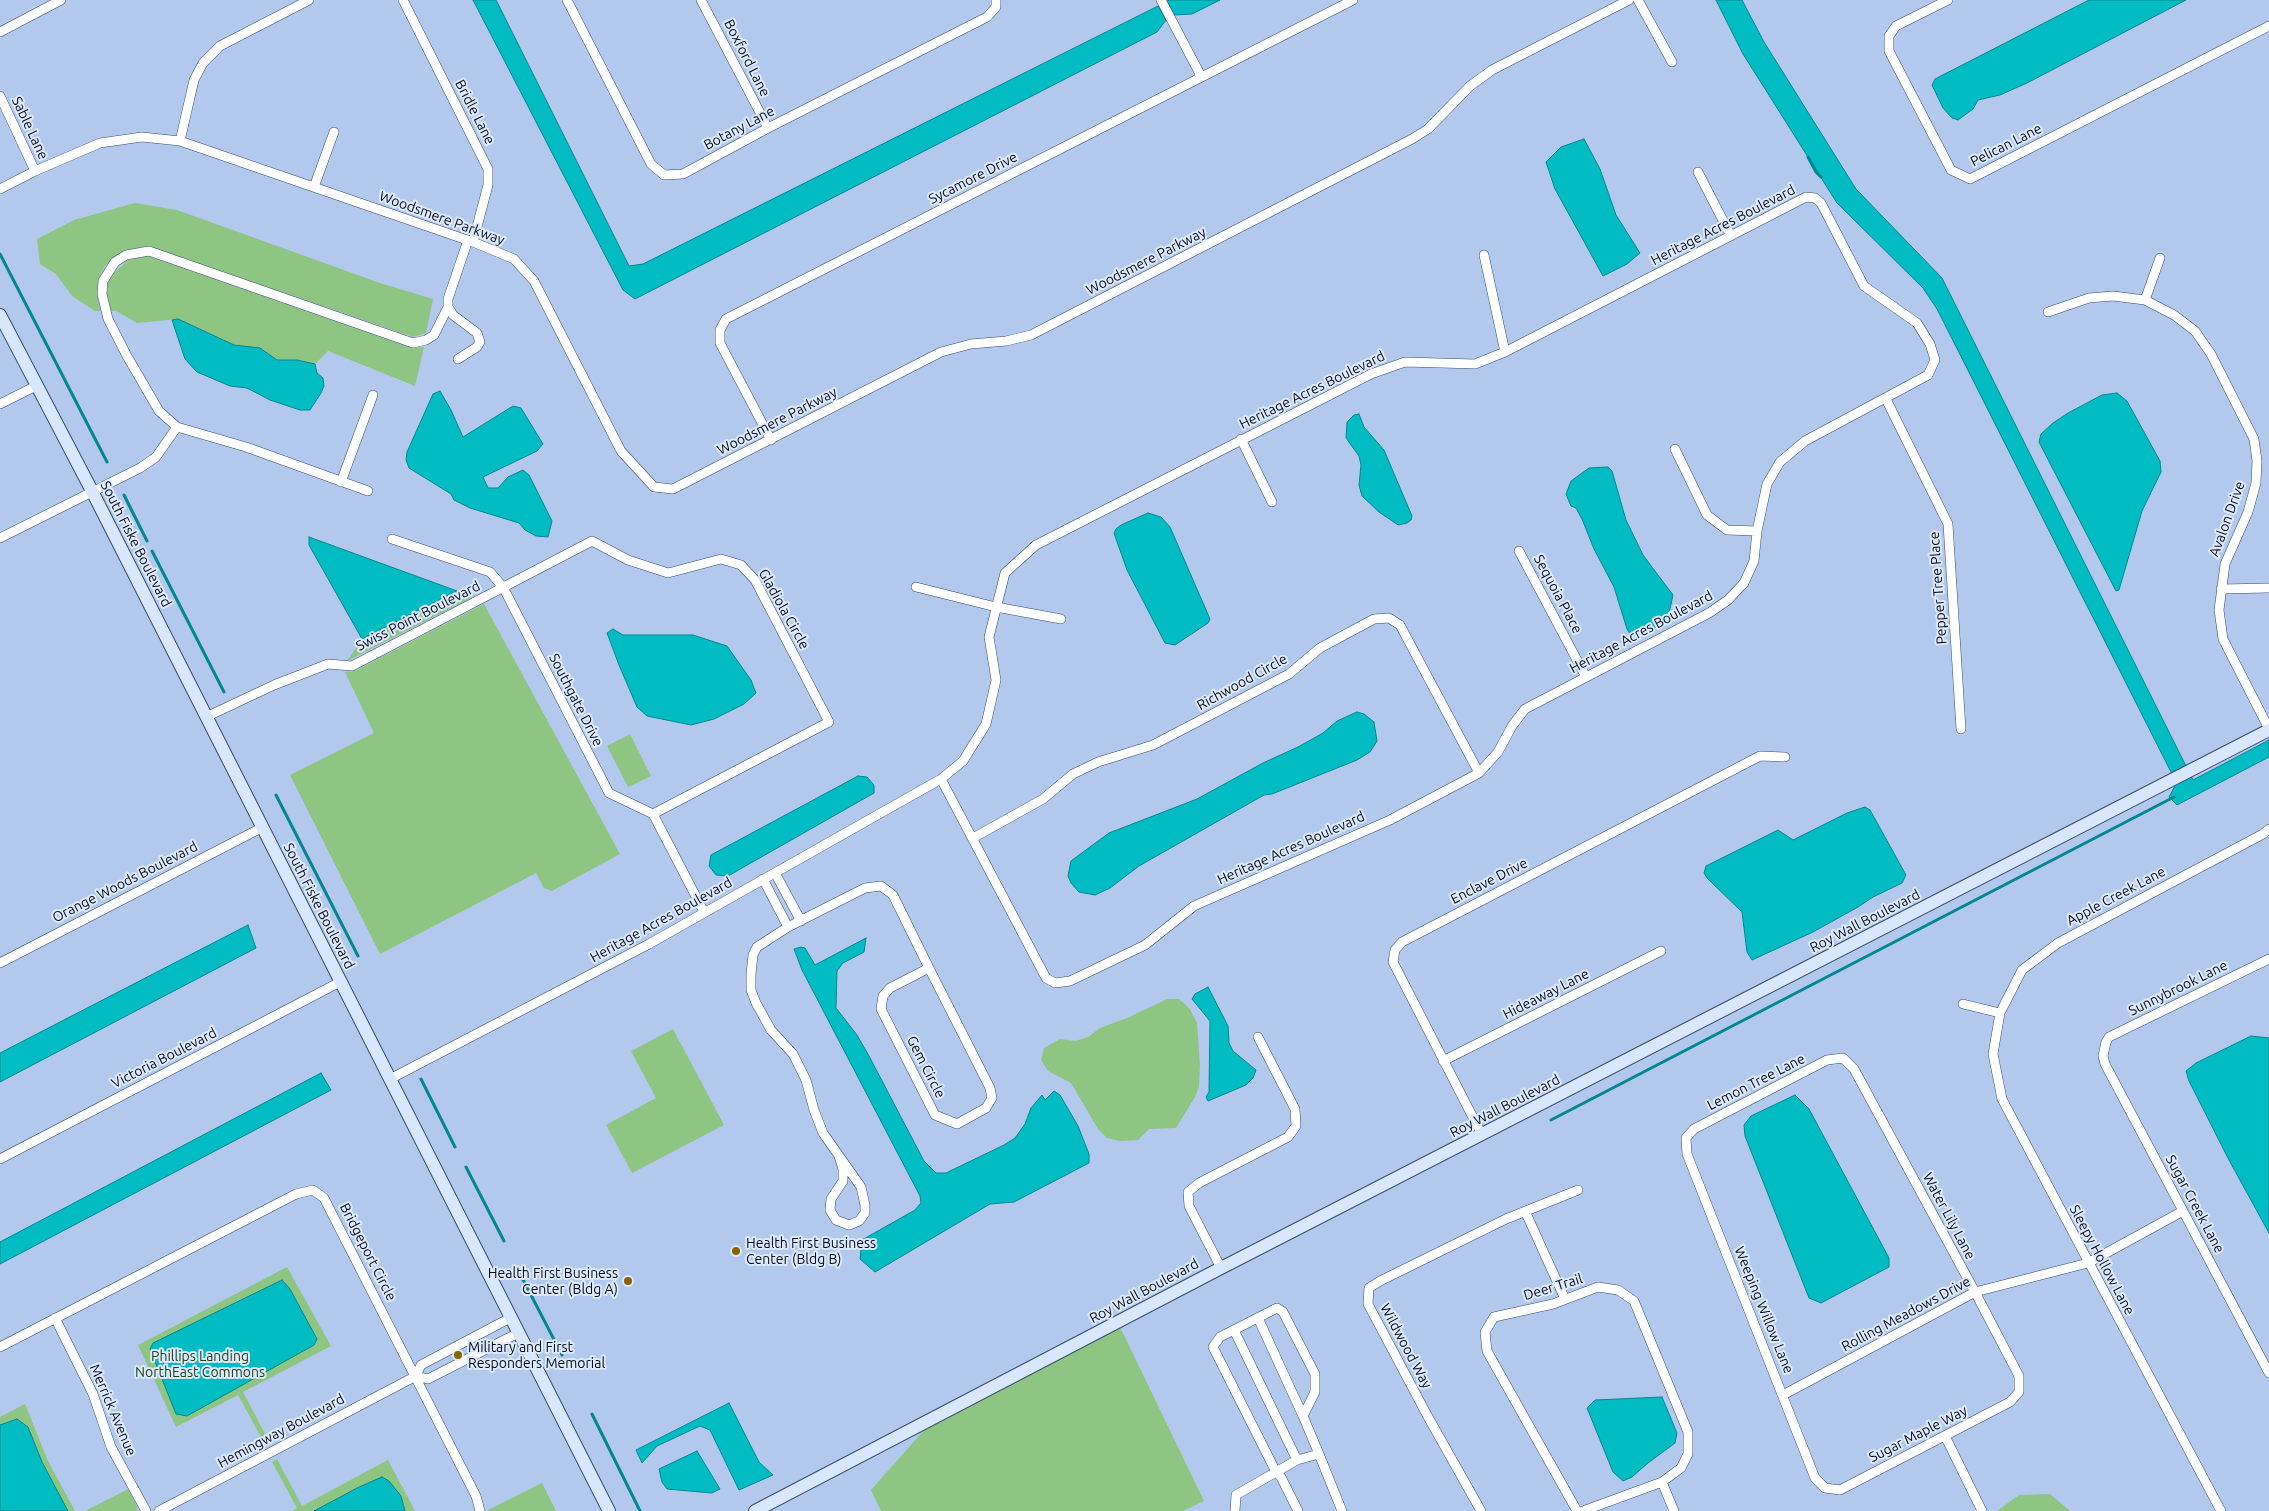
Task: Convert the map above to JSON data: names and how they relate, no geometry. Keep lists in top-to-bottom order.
{
  "streets": {
    "street": [
      "Boxford Lane",
      "Bridle Lane",
      "Sable Lane",
      "Botany Lane",
      "Pelican Lane",
      "Sycamore Drive",
      "Woodsmere Parkway",
      "Heritage Acres Boulevard",
      "Avalon Drive",
      "South Fiske Boulevard",
      "Pepper Tree Place",
      "Sequoia Place",
      "Gladiola Circle",
      "Swiss Point Boulevard",
      "Richwood Circle",
      "Southgate Drive",
      "Enclave Drive",
      "Orange Woods Boulevard",
      "Apple Creek Lane",
      "Roy Wall Boulevard",
      "Sunnybrook Lane",
      "Hideaway Lane",
      "Victoria Boulevard",
      "Gem Circle",
      "Lemon Tree Lane",
      "Sugar Creek Lane",
      "Water Lily Lane",
      "Bridgeport Circle",
      "Sleepy Hollow Lane",
      "Deer Trail",
      "Weeping Willow Lane",
      "Rolling Meadows Drive",
      "Wildwood Way",
      "Merrick Avenue",
      "Hemingway Boulevard",
      "Sugar Maple Way"
    ]
  },
  "crossings": [
    ["Boxford Lane", "Botany Lane"],
    ["Bridle Lane", "Woodsmere Parkway"],
    ["Sable Lane", "Woodsmere Parkway"],
    ["Sycamore Drive", "Woodsmere Parkway"],
    ["Heritage Acres Boulevard", "South Fiske Boulevard"],
    ["Heritage Acres Boulevard", "Pepper Tree Place"],
    ["Heritage Acres Boulevard", "Sequoia Place"],
    ["Heritage Acres Boulevard", "Richwood Circle"],
    ["Avalon Drive", "Roy Wall Boulevard"],
    ["South Fiske Boulevard", "Swiss Point Boulevard"],
    ["South Fiske Boulevard", "Orange Woods Boulevard"],
    ["South Fiske Boulevard", "Victoria Boulevard"],
    ["South Fiske Boulevard", "Hemingway Boulevard"],
    ["Gladiola Circle", "Swiss Point Boulevard"],
    ["Gladiola Circle", "Southgate Drive"],
    ["Swiss Point Boulevard", "Southgate Drive"],
    ["Enclave Drive", "Roy Wall Boulevard"],
    ["Enclave Drive", "Hideaway Lane"],
    ["Apple Creek Lane", "Sleepy Hollow Lane"],
    ["Sunnybrook Lane", "Sugar Creek Lane"],
    ["Lemon Tree Lane", "Water Lily Lane"],
    ["Lemon Tree Lane", "Weeping Willow Lane"],
    ["Sugar Creek Lane", "Rolling Meadows Drive"],
    ["Water Lily Lane", "Rolling Meadows Drive"],
    ["Water Lily Lane", "Sugar Maple Way"],
    ["Bridgeport Circle", "Merrick Avenue"],
    ["Bridgeport Circle", "Hemingway Boulevard"],
    ["Sleepy Hollow Lane", "Rolling Meadows Drive"],
    ["Weeping Willow Lane", "Rolling Meadows Drive"],
    ["Weeping Willow Lane", "Sugar Maple Way"]
  ],
  "parks": ["Phillips Landing NorthEast Commons"],
  "places": ["Health First Business Center (Bldg B)", "Health First Business Center (Bldg A)", "Military and First Responders Memorial"]
}
